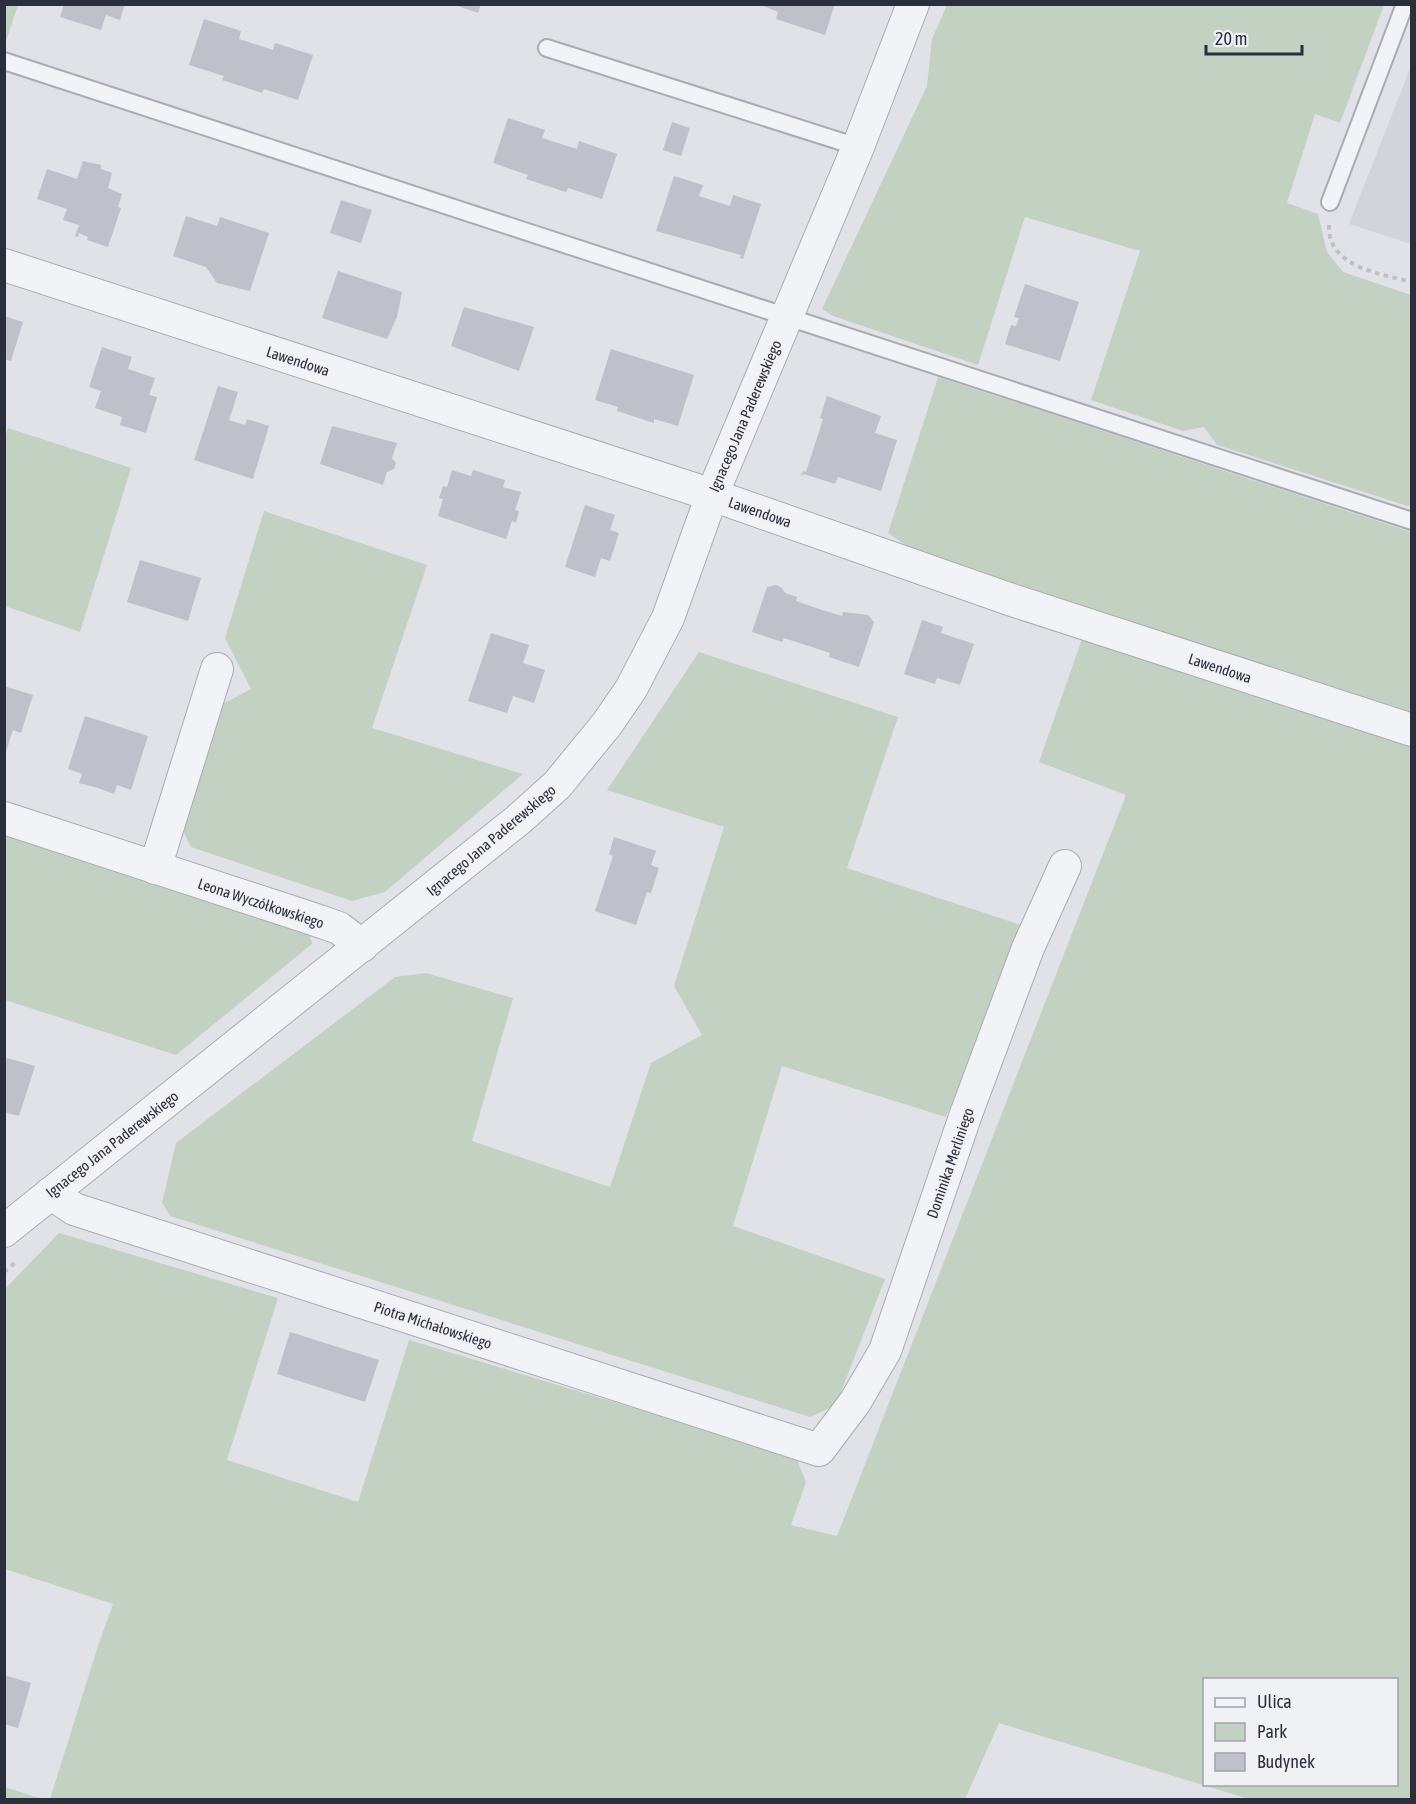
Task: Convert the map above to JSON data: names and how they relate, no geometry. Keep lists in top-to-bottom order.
{
  "streets": {
    "street": [
      "Lawendowa",
      "Ignacego Jana Paderewskiego",
      "Leona Wyczółkowskiego",
      "Dominika Merliniego",
      "Piotra Michałowskiego"
    ]
  },
  "crossings": [
    ["Lawendowa", "Ignacego Jana Paderewskiego"],
    ["Ignacego Jana Paderewskiego", "Leona Wyczółkowskiego"],
    ["Ignacego Jana Paderewskiego", "Piotra Michałowskiego"],
    ["Dominika Merliniego", "Piotra Michałowskiego"]
  ],
  "legend": ["Ulica", "Park", "Budynek"],
  "scale_bar": "20 m"
}
